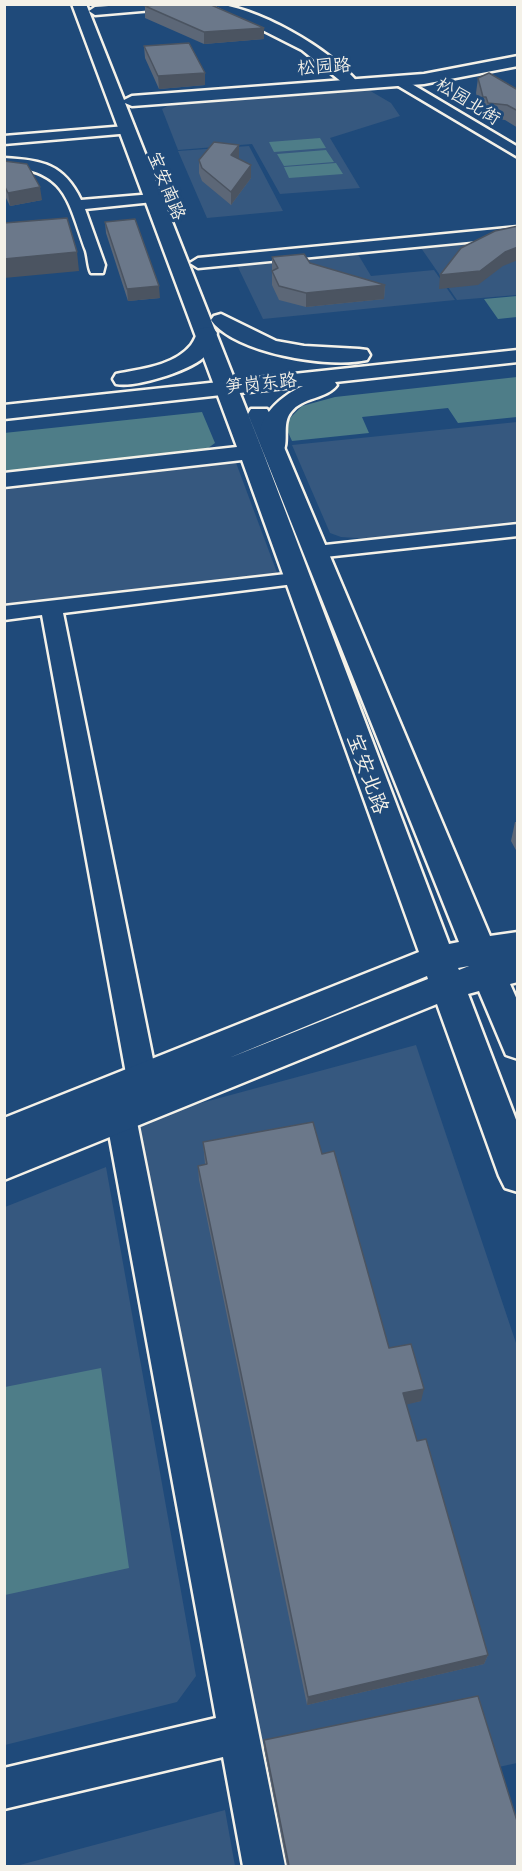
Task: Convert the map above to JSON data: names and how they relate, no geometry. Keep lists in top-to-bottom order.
{
  "streets": {
    "street": [
      "松园路",
      "松园北街",
      "宝安南路",
      "笋岗东路",
      "宝安北路"
    ]
  },
  "crossings": [
    ["松园路", "松园北街"],
    ["松园路", "宝安南路"],
    ["宝安南路", "笋岗东路"],
    ["宝安南路", "宝安北路"],
    ["笋岗东路", "宝安北路"]
  ]
}
